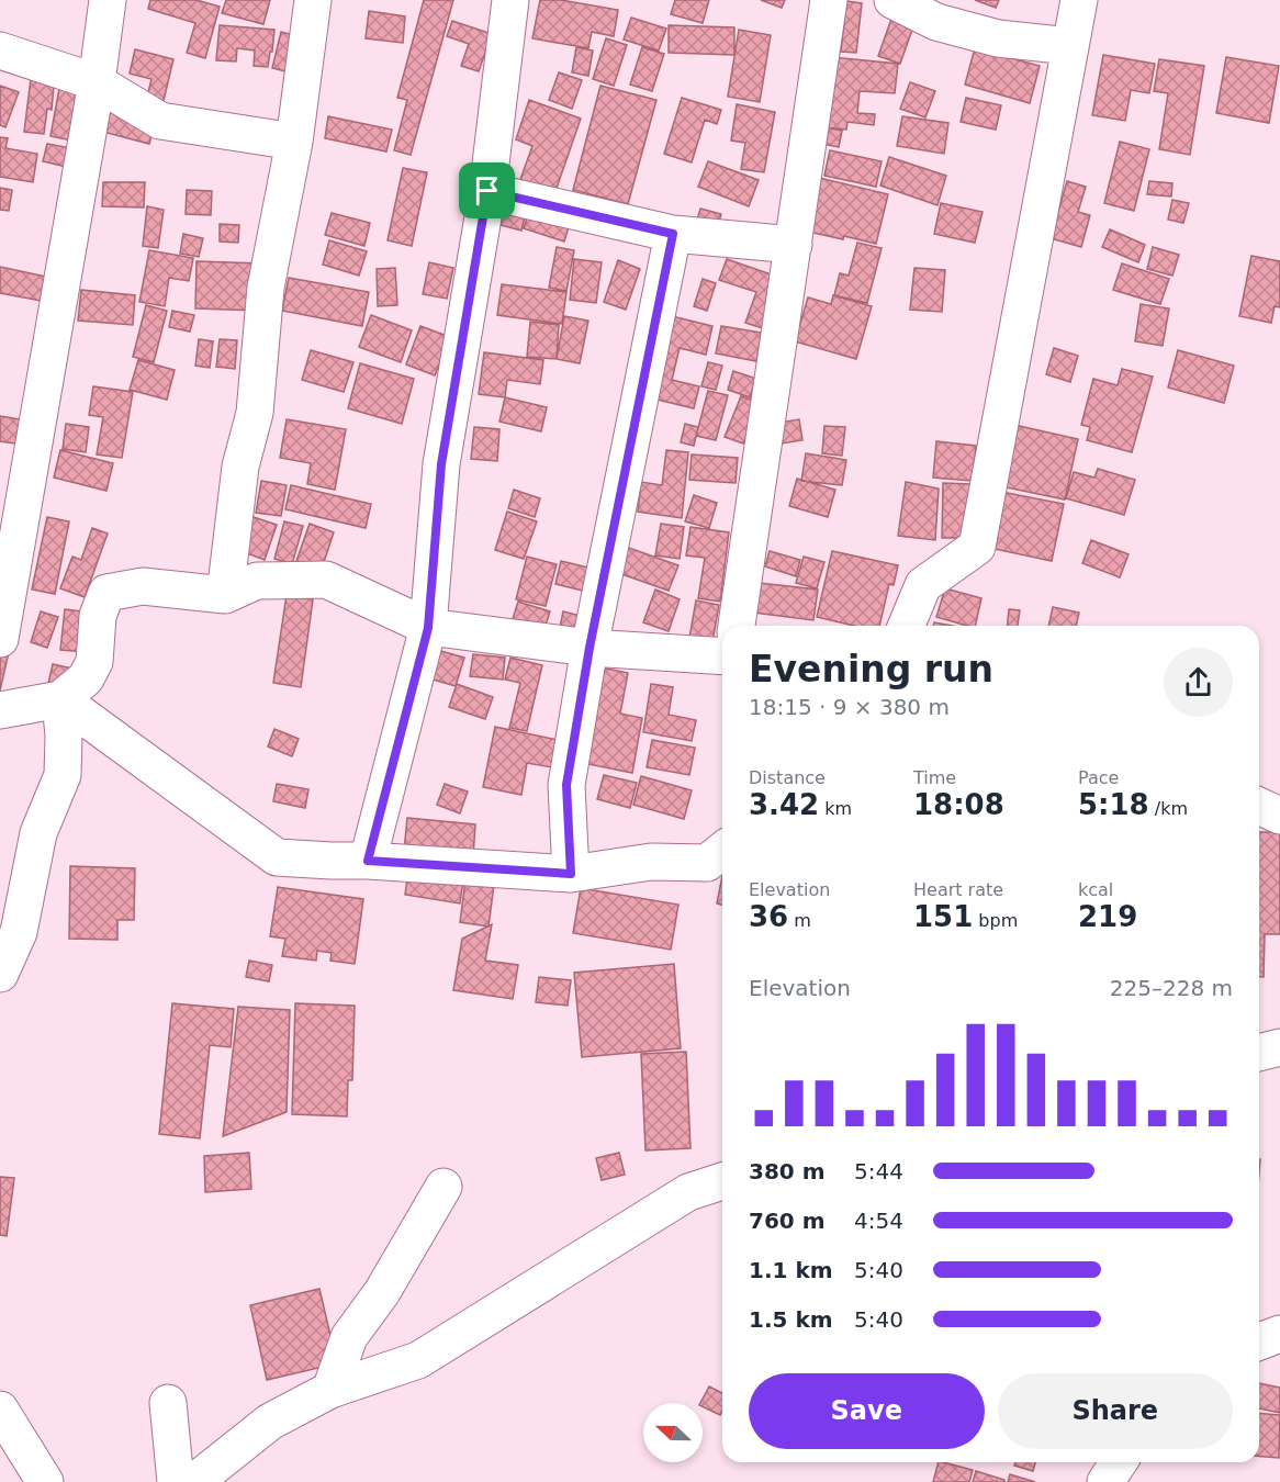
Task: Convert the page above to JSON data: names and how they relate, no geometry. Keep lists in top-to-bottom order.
{
  "north": "left",
  "page": {
    "heading": ["Evening run", "18:15 · 9 × 380 m"],
    "stats": [
      ["Distance", "3.42 km"],
      ["Time", "18:08"],
      ["Pace", "5:18 /km"],
      ["Elevation", "36 m"],
      ["Heart rate", "151 bpm"],
      ["kcal", "219"]
    ],
    "chart": ["Elevation", "225–228 m"],
    "list": [
      {
        "name": "380 m",
        "note": "5:44"
      },
      {
        "name": "760 m",
        "note": "4:54"
      },
      {
        "name": "1.1 km",
        "note": "5:40"
      },
      {
        "name": "1.5 km",
        "note": "5:40"
      }
    ],
    "buttons": ["Save", "Share"]
  }
}
